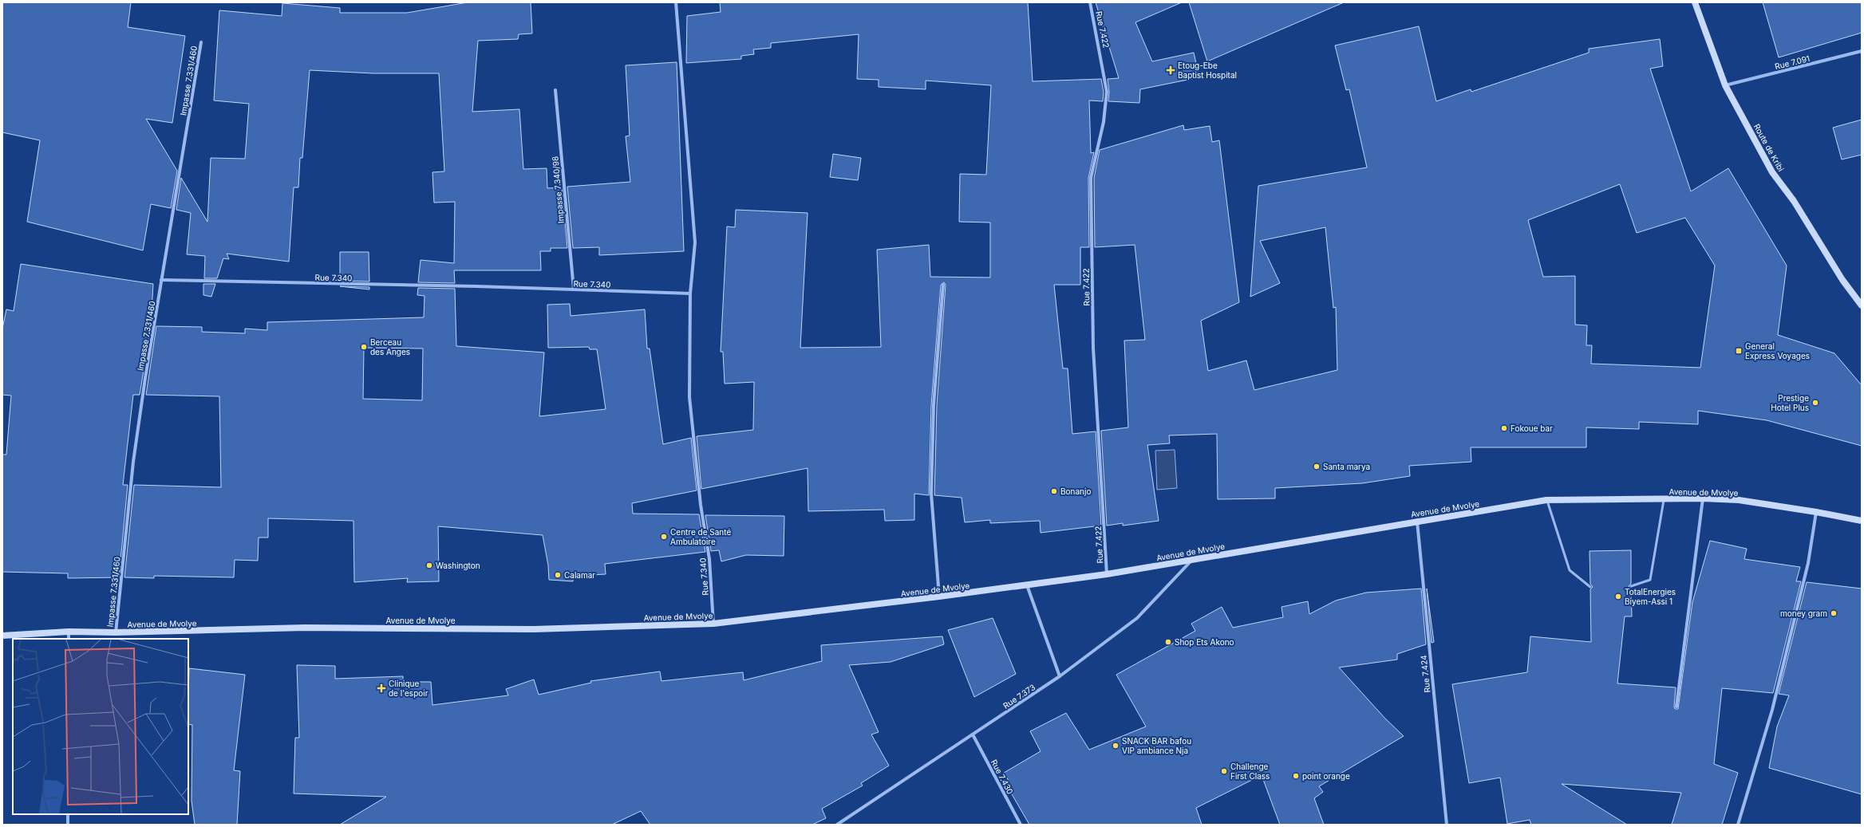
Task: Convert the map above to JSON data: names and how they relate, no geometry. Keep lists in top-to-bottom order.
{
  "streets": {
    "main road": ["Route de Kribi", "Avenue de Mvolye"],
    "street": [
      "Rue 7.422",
      "Rue 7.091",
      "Impasse 7.331/460",
      "Impasse 7.340/98",
      "Rue 7.340",
      "Rue 7.424",
      "Rue 7.373",
      "Rue 7.430"
    ]
  },
  "crossings": [
    ["Rue 7.422", "Avenue de Mvolye"],
    ["Rue 7.091", "Route de Kribi"],
    ["Impasse 7.331/460", "Rue 7.340"],
    ["Impasse 7.331/460", "Avenue de Mvolye"],
    ["Impasse 7.340/98", "Rue 7.340"],
    ["Rue 7.340", "Avenue de Mvolye"],
    ["Avenue de Mvolye", "Rue 7.424"],
    ["Avenue de Mvolye", "Rue 7.373"],
    ["Rue 7.373", "Rue 7.430"]
  ],
  "places": {
    "health": ["Etoug-Ebe Baptist Hospital", "Clinique de l'espoir"],
    "other": [
      "Berceau des Anges",
      "Prestige Hotel Plus",
      "Fokoue bar",
      "Santa marya",
      "Bonanjo",
      "Centre de Santé Ambulatoire",
      "Washington",
      "Calamar",
      "TotalEnergies Biyem-Assi 1",
      "money gram",
      "Shop Ets Akono",
      "SNACK BAR bafou VIP ambiance Nja",
      "Challenge First Class",
      "point orange"
    ],
    "transit": ["General Express Voyages"]
  }
}
